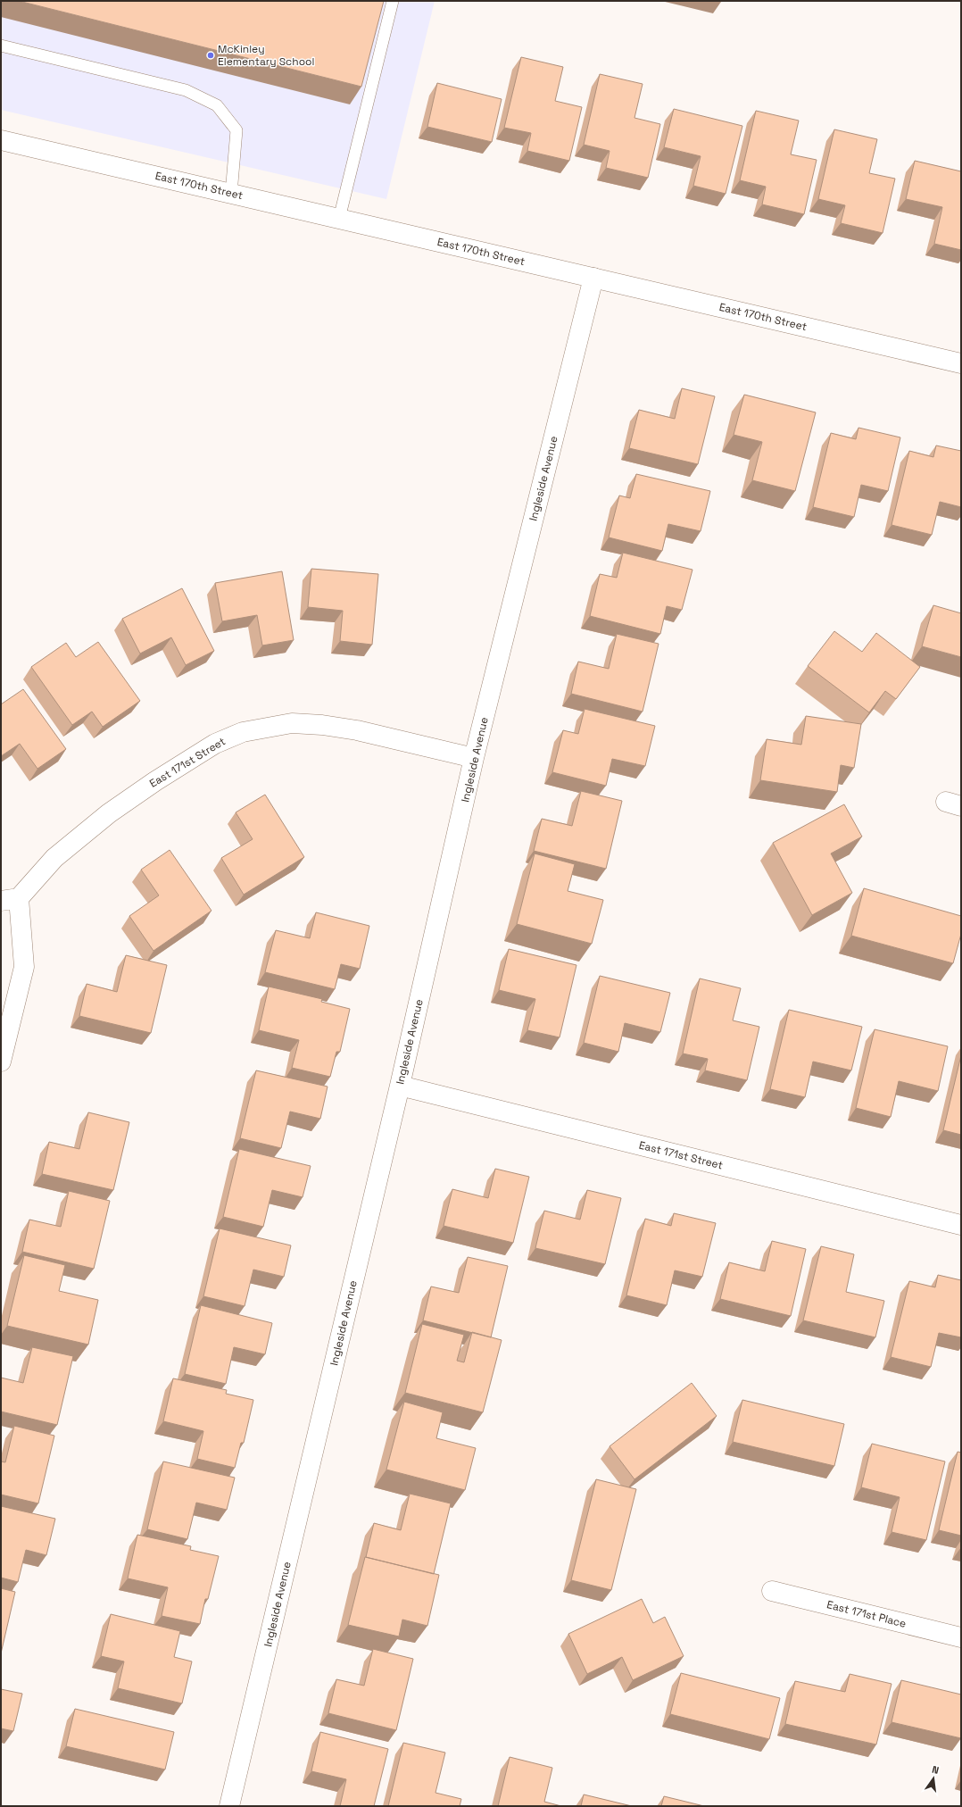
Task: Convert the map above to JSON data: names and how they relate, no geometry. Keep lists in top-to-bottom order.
{
  "streets": {
    "street": [
      "East 170th Street",
      "Ingleside Avenue",
      "East 171st Street",
      "East 171st Place"
    ]
  },
  "crossings": [
    ["East 170th Street", "Ingleside Avenue"],
    ["Ingleside Avenue", "East 171st Street"]
  ],
  "places": ["McKinley Elementary School"],
  "north": "top"
}
